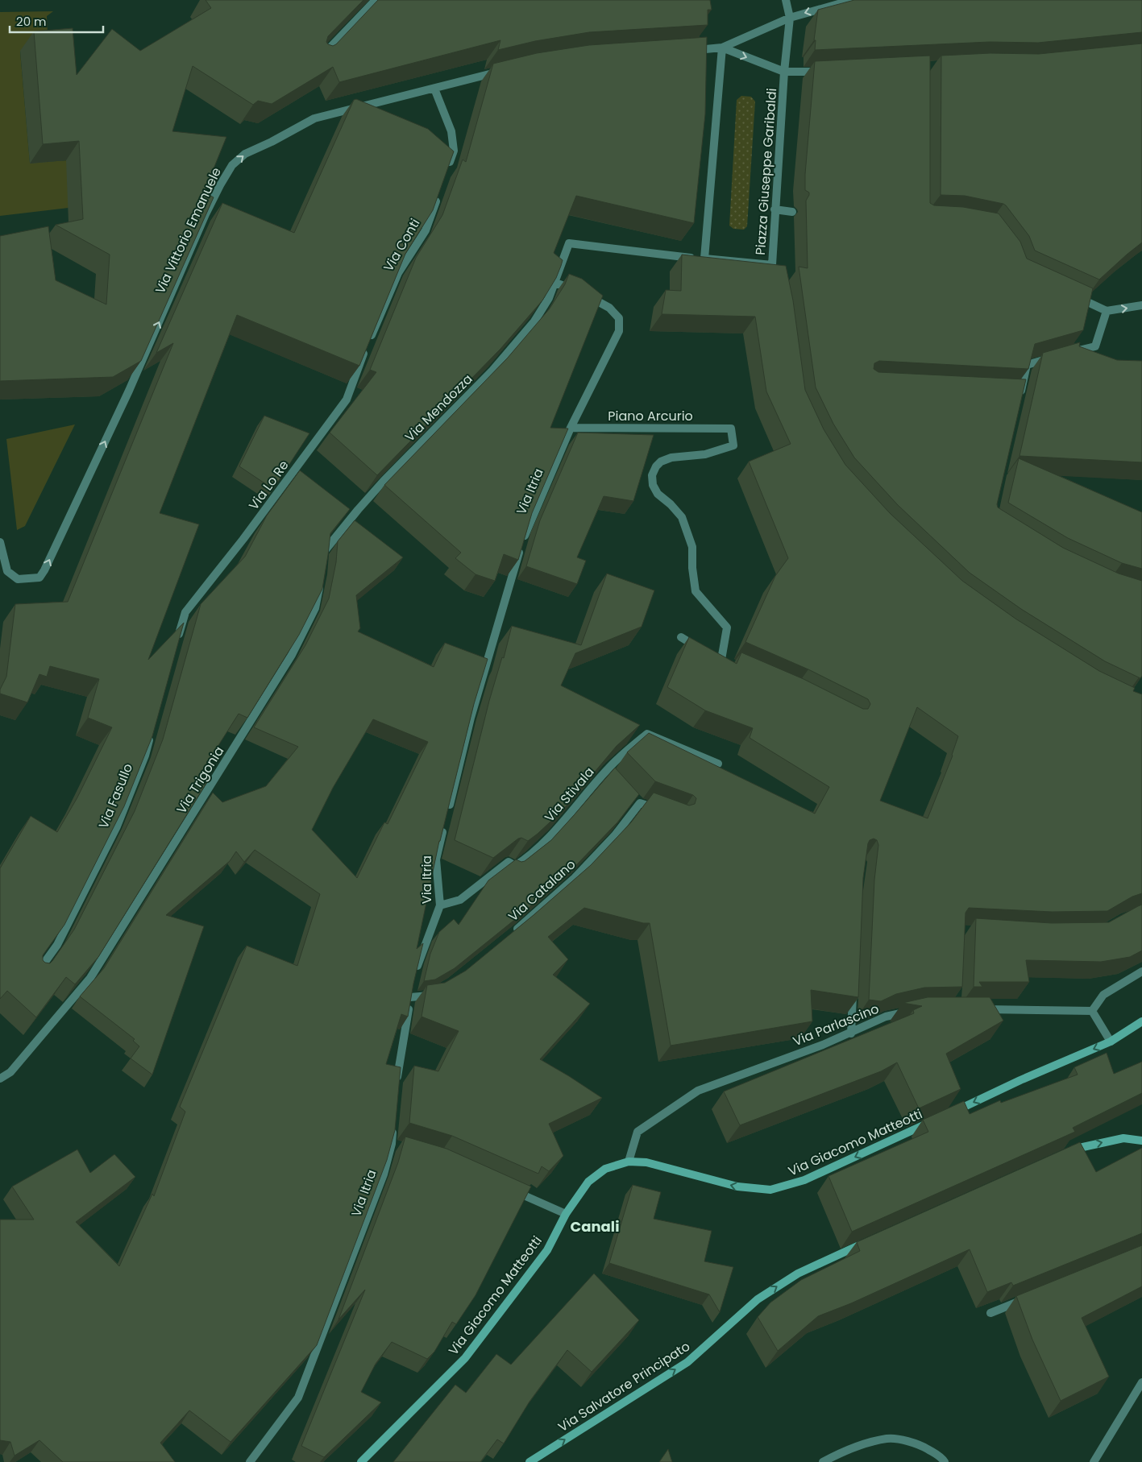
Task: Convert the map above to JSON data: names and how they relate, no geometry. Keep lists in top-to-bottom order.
{
  "streets": {
    "main road": ["Via Giacomo Matteotti", "Via Salvatore Principato"],
    "street": [
      "Piazza Giuseppe Garibaldi",
      "Via Vittorio Emanuele",
      "Via Conti",
      "Via Mendozza",
      "Piano Arcurio",
      "Via Lo Re",
      "Via Itria",
      "Via Trigonia",
      "Via Stivala",
      "Via Fasullo",
      "Via Catalano",
      "Via Parlascino"
    ]
  },
  "crossings": [
    ["Piazza Giuseppe Garibaldi", "Via Mendozza"],
    ["Via Conti", "Via Lo Re"],
    ["Via Mendozza", "Via Itria"],
    ["Piano Arcurio", "Via Itria"],
    ["Via Itria", "Via Stivala"],
    ["Via Parlascino", "Via Giacomo Matteotti"]
  ],
  "one_way": ["Via Vittorio Emanuele", "Via Giacomo Matteotti", "Via Salvatore Principato"],
  "districts": ["Canali"],
  "scale_bar": "20 m"
}
